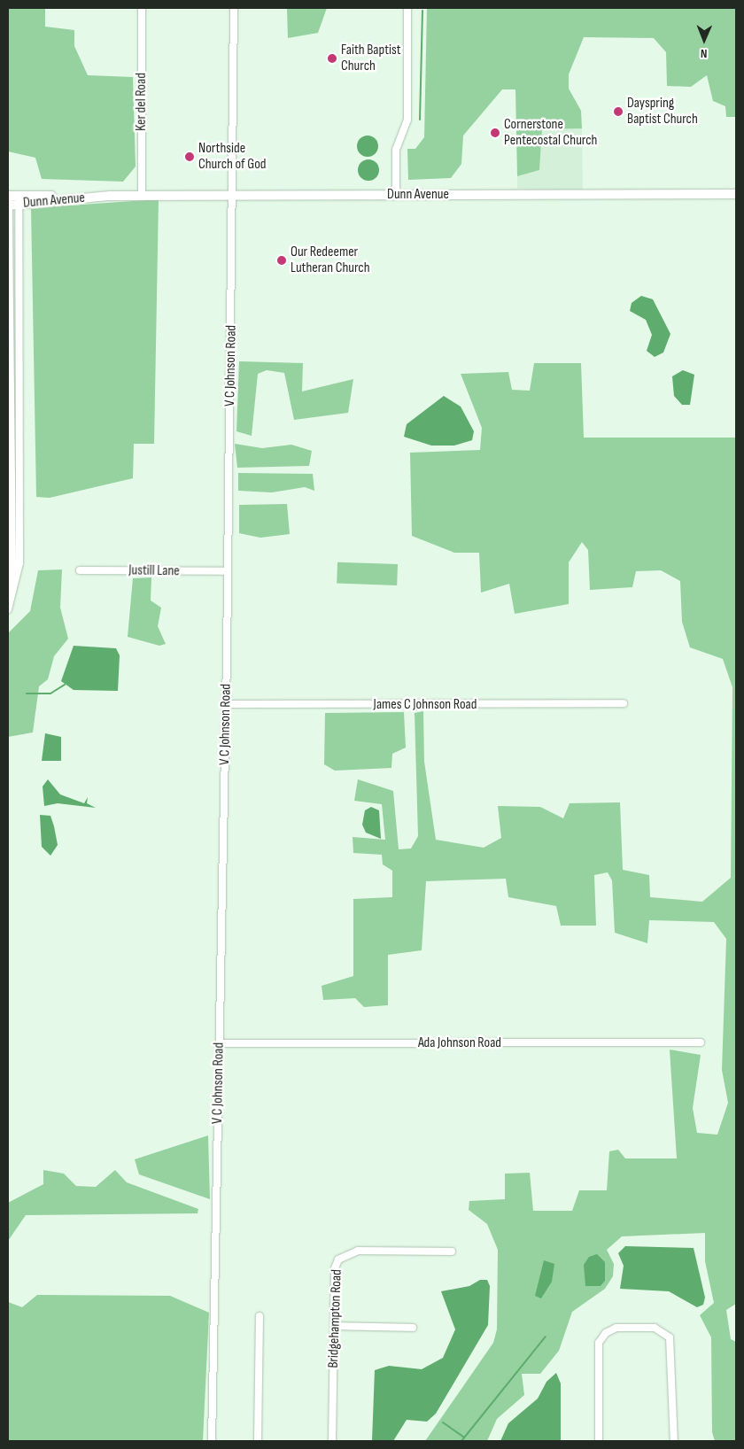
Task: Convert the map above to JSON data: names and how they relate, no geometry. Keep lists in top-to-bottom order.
{
  "streets": {
    "main road": ["Dunn Avenue"],
    "street": [
      "Ker del Road",
      "V C Johnson Road",
      "Justill Lane",
      "James C Johnson Road",
      "Ada Johnson Road",
      "Bridgehampton Road"
    ]
  },
  "crossings": [
    ["Ker del Road", "Dunn Avenue"],
    ["Dunn Avenue", "V C Johnson Road"],
    ["V C Johnson Road", "Justill Lane"],
    ["V C Johnson Road", "James C Johnson Road"],
    ["V C Johnson Road", "Ada Johnson Road"]
  ],
  "places": [
    "Faith Baptist Church",
    "Dayspring Baptist Church",
    "Cornerstone Pentecostal Church",
    "Northside Church of God",
    "Our Redeemer Lutheran Church"
  ],
  "north": "bottom"
}
